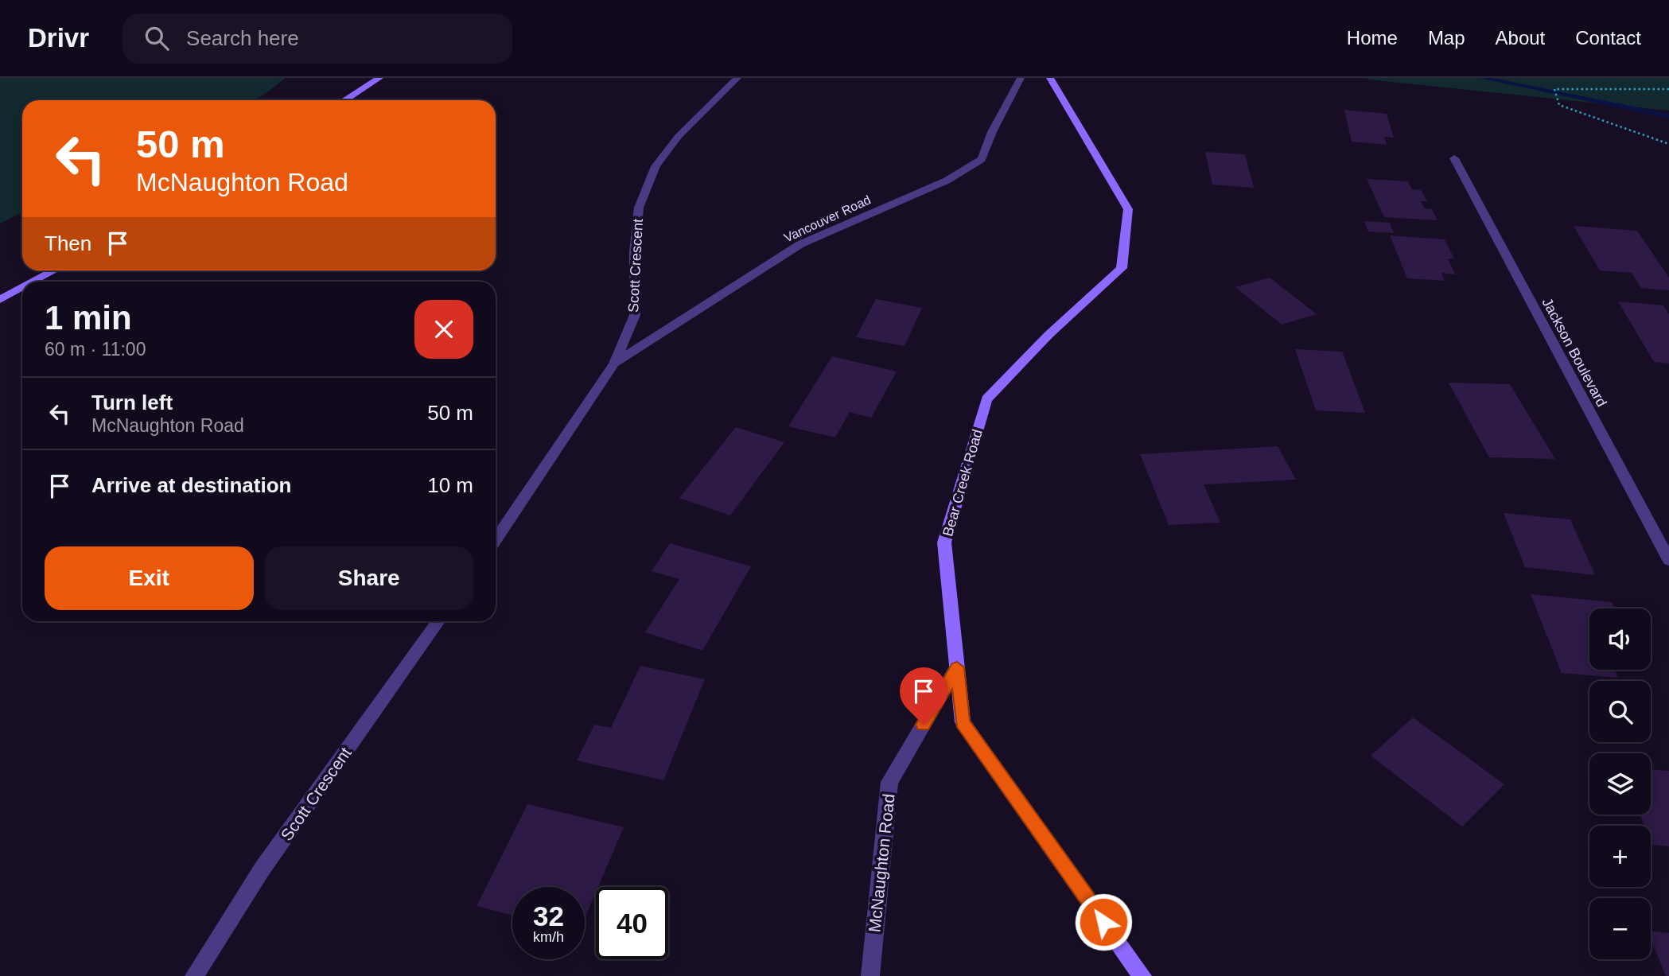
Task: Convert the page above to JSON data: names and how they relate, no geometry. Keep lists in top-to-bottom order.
{
  "streets": {
    "street": [
      "Vancouver Road",
      "Scott Crescent",
      "Jackson Boulevard",
      "Bear Creek Road",
      "McNaughton Road"
    ]
  },
  "crossings": [
    ["Vancouver Road", "Scott Crescent"],
    ["Bear Creek Road", "McNaughton Road"]
  ],
  "page": {
    "header": "Drivr",
    "search": "Search here",
    "nav": [
      "Home",
      "Map",
      "About",
      "Contact"
    ],
    "turn": ["50 m", "McNaughton Road"],
    "then": "Then",
    "heading": ["1 min", "60 m · 11:00"],
    "list": [
      {
        "name": "Turn left",
        "note": "McNaughton Road",
        "value": "50 m"
      },
      {
        "name": "Arrive at destination",
        "value": "10 m"
      }
    ],
    "buttons": ["Exit", "Share"],
    "map_buttons": ["+", "−"],
    "speed": "32 km/h",
    "limit": "40"
  }
}
